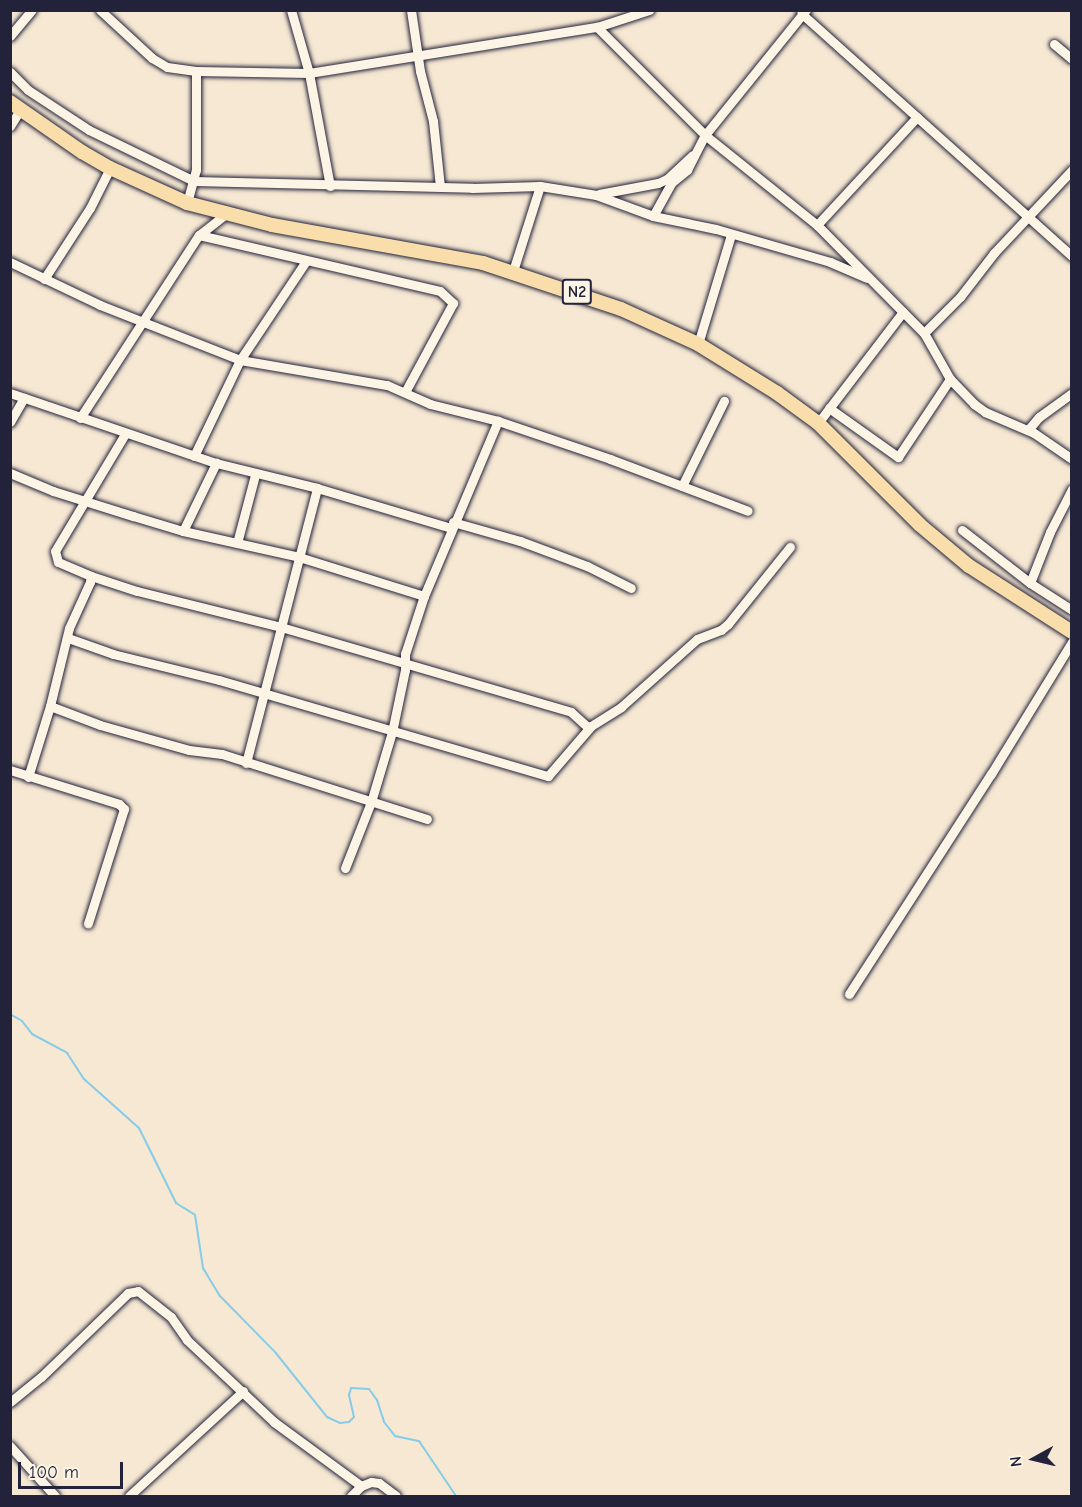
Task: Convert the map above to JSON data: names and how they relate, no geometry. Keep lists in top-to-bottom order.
{
  "streets": {
    "highway": ["N2"]
  },
  "scale_bar": "100 m",
  "north": "left"
}
